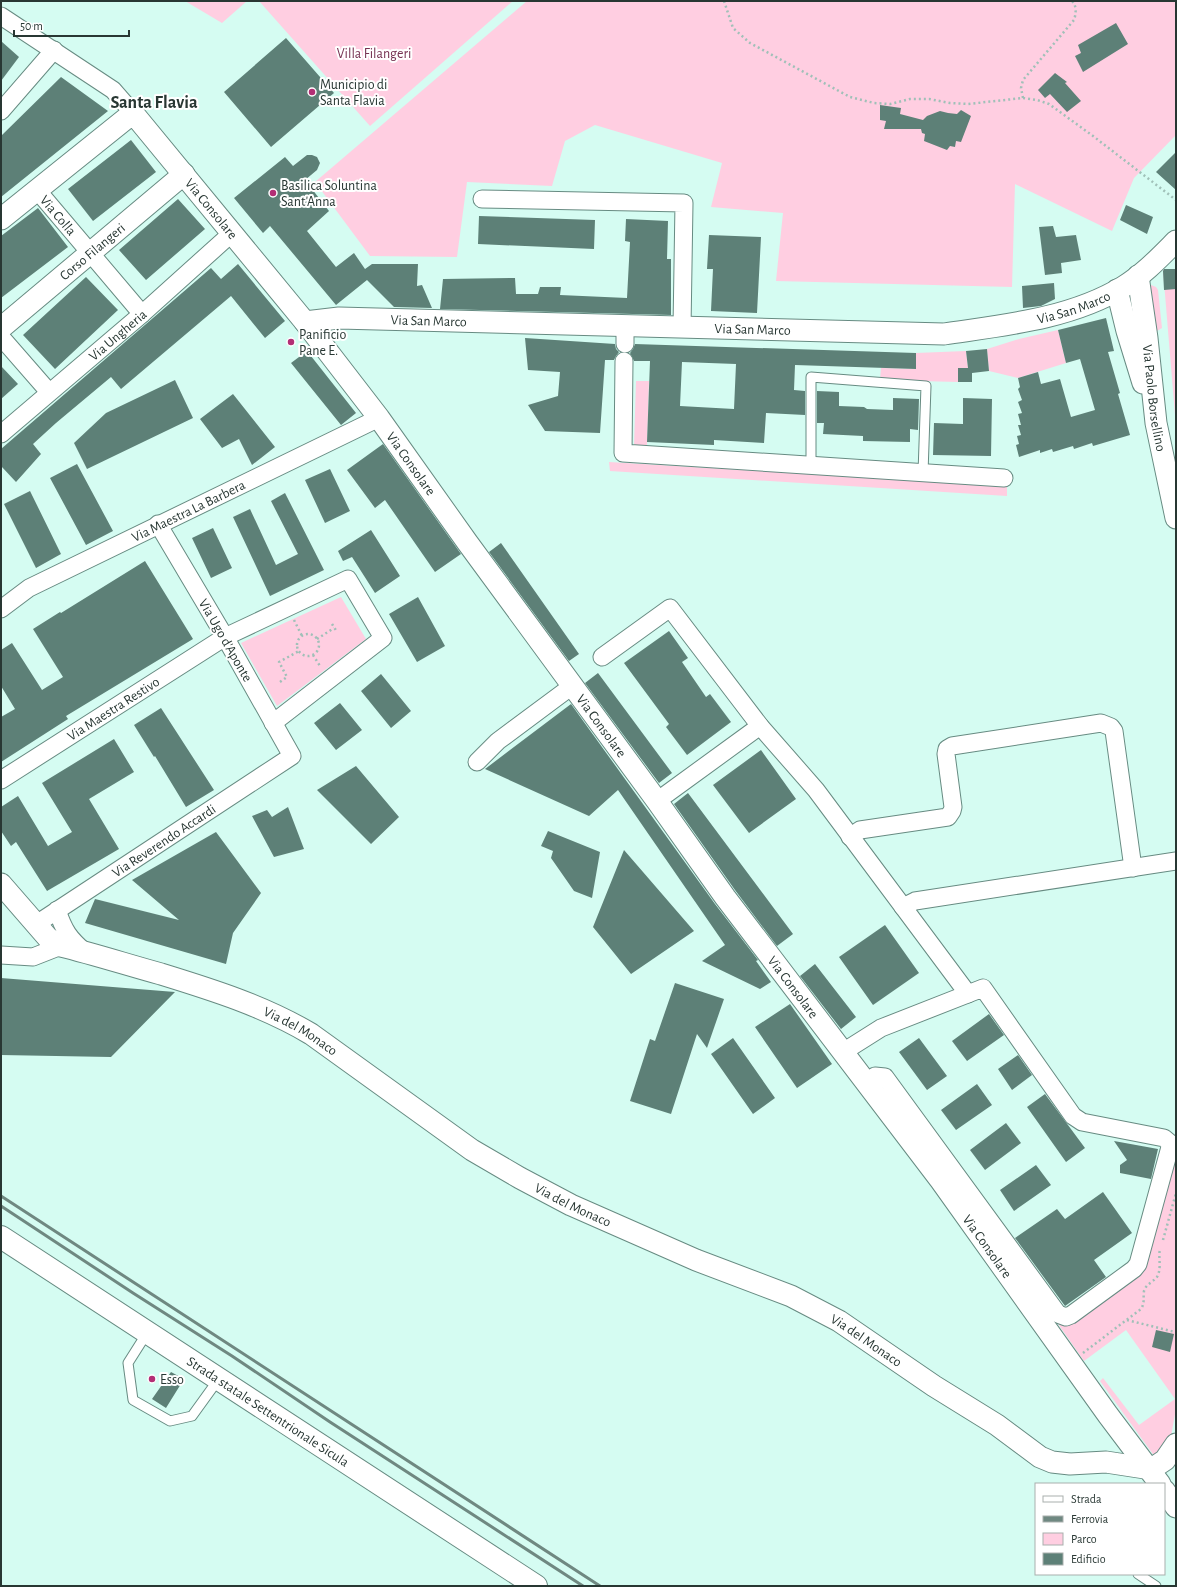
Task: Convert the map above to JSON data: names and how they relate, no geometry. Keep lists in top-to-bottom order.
{
  "streets": {
    "main road": ["Strada statale Settentrionale Sicula"],
    "street": [
      "Via Consolare",
      "Via Colla",
      "Corso Filangeri",
      "Via San Marco",
      "Via Ungheria",
      "Via Paolo Borsellino",
      "Via Maestra La Barbera",
      "Via Ugo d'Aponte",
      "Via Maestra Restivo",
      "Via Reverendo Accardi",
      "Via del Monaco"
    ]
  },
  "crossings": [
    ["Via Consolare", "Corso Filangeri"],
    ["Via Consolare", "Via San Marco"],
    ["Via Consolare", "Via Ungheria"],
    ["Via Consolare", "Via Maestra La Barbera"],
    ["Via Consolare", "Via del Monaco"],
    ["Via Colla", "Corso Filangeri"],
    ["Via Colla", "Via Ungheria"],
    ["Via San Marco", "Via Paolo Borsellino"],
    ["Via Maestra La Barbera", "Via Ugo d'Aponte"],
    ["Via Ugo d'Aponte", "Via Maestra Restivo"],
    ["Via Ugo d'Aponte", "Via Reverendo Accardi"]
  ],
  "districts": ["Santa Flavia"],
  "parks": ["Villa Filangeri"],
  "places": [
    "Municipio di Santa Flavia",
    "Basilica Soluntina Sant'Anna",
    "Panificio Pane E.",
    "Esso"
  ],
  "legend": [
    "Strada",
    "Ferrovia",
    "Parco",
    "Edificio"
  ],
  "scale_bar": "50 m"
}
